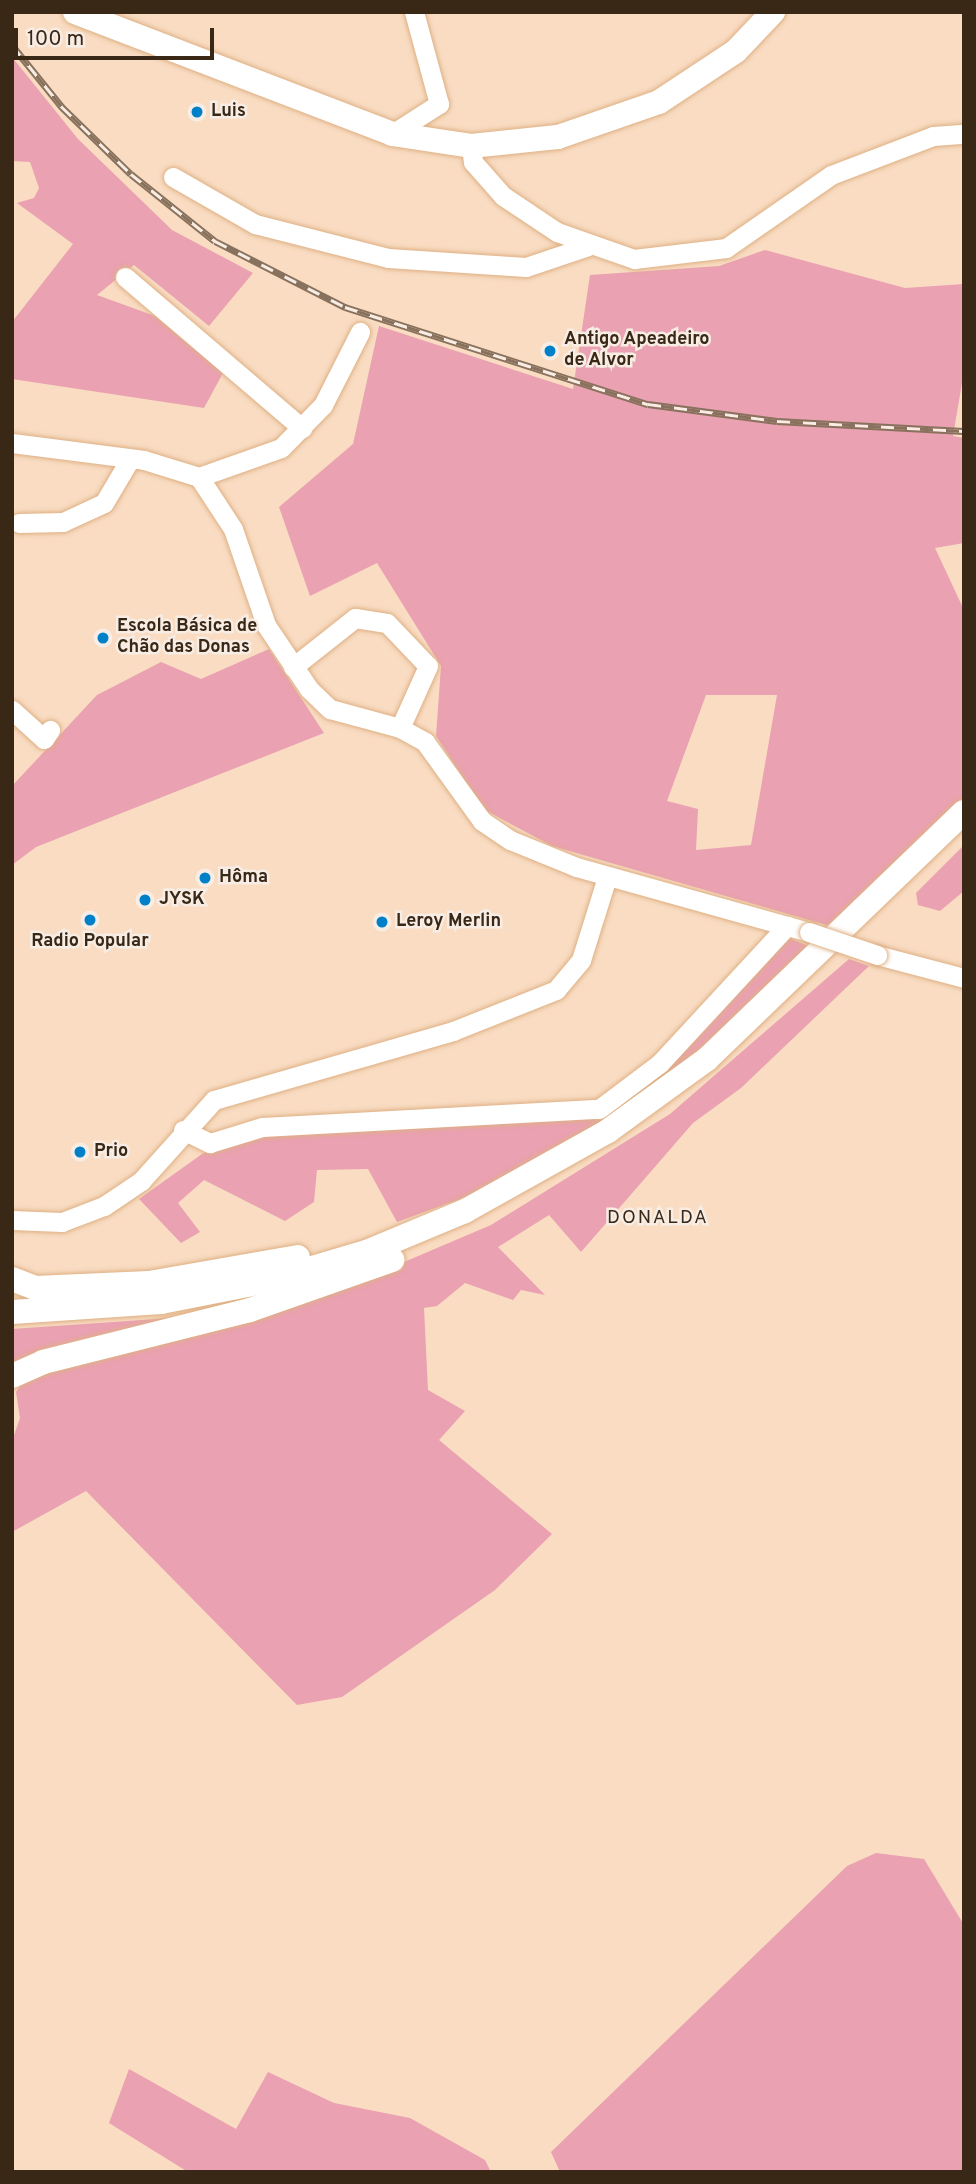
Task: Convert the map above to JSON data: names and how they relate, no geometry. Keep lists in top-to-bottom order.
{
  "districts": ["DONALDA"],
  "places": [
    "Luis",
    "Antigo Apeadeiro de Alvor",
    "Escola Básica de Chão das Donas",
    "Hôma",
    "JYSK",
    "Radio Popular",
    "Leroy Merlin",
    "Prio"
  ],
  "scale_bar": "100 m"
}
